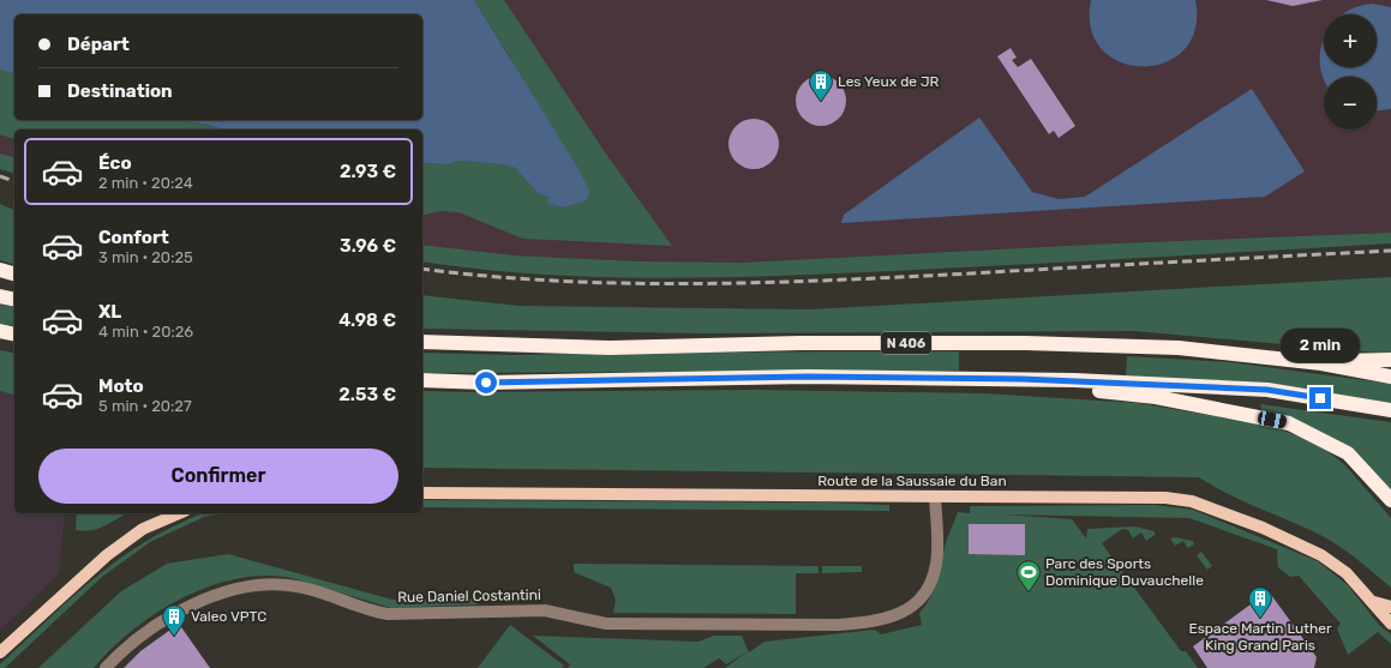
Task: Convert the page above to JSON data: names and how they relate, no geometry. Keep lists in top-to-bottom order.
{
  "streets": {
    "highway": ["N 406"],
    "main road": ["Route de la Saussaie du Ban"],
    "street": ["Rue Daniel Costantini"]
  },
  "crossings": [
    ["Route de la Saussaie du Ban", "Rue Daniel Costantini"]
  ],
  "places": {
    "building": ["Les Yeux de JR", "Espace Martin Luther King Grand Paris", "Valeo VPTC"],
    "sports": ["Parc des Sports Dominique Duvauchelle"]
  },
  "page": {
    "map_buttons": ["+", "−"],
    "banner": ["Départ", "Destination"],
    "list": [
      {
        "name": "Éco",
        "note": "2 min · 20:24",
        "value": "2.93 €"
      },
      {
        "name": "Confort",
        "note": "3 min · 20:25",
        "value": "3.96 €"
      },
      {
        "name": "XL",
        "note": "4 min · 20:26",
        "value": "4.98 €"
      },
      {
        "name": "Moto",
        "note": "5 min · 20:27",
        "value": "2.53 €"
      }
    ],
    "bubble": "2 min",
    "buttons": "Confirmer"
  }
}
